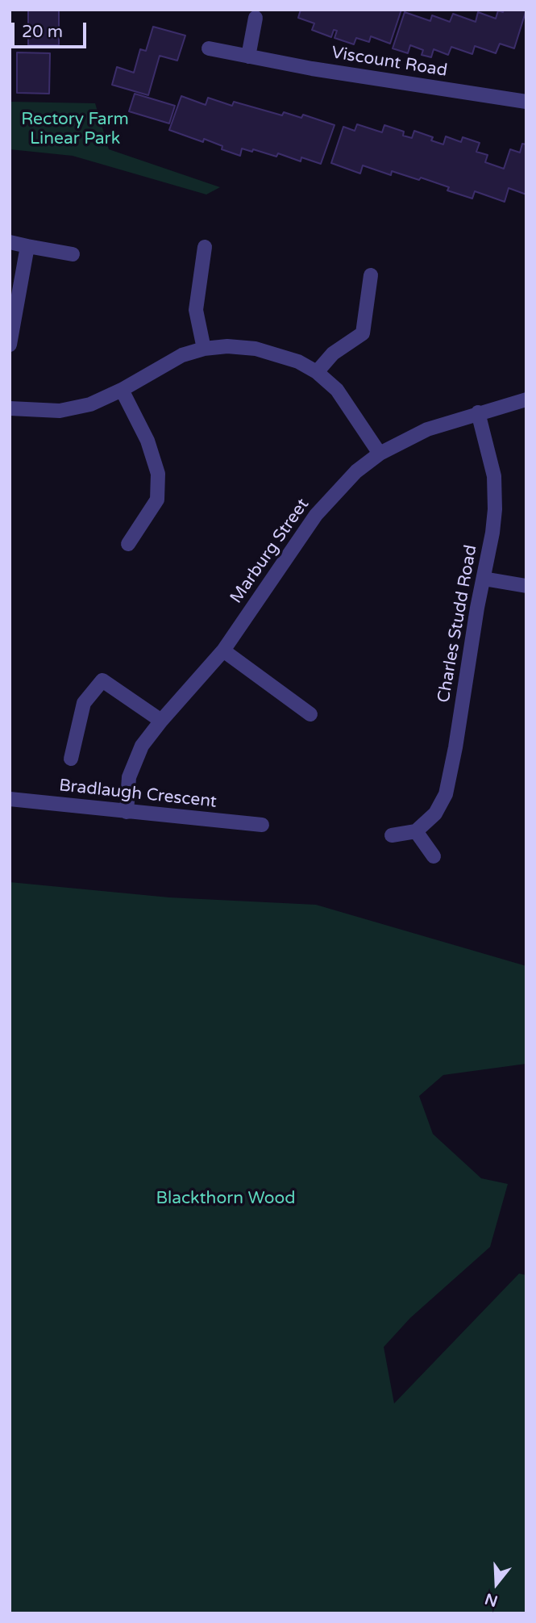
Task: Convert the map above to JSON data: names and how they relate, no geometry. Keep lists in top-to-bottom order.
{
  "streets": {
    "street": [
      "Viscount Road",
      "Marburg Street",
      "Charles Studd Road",
      "Bradlaugh Crescent"
    ]
  },
  "crossings": [
    ["Marburg Street", "Charles Studd Road"],
    ["Marburg Street", "Bradlaugh Crescent"]
  ],
  "parks": ["Rectory Farm Linear Park", "Blackthorn Wood"],
  "scale_bar": "20 m",
  "north": "bottom"
}
